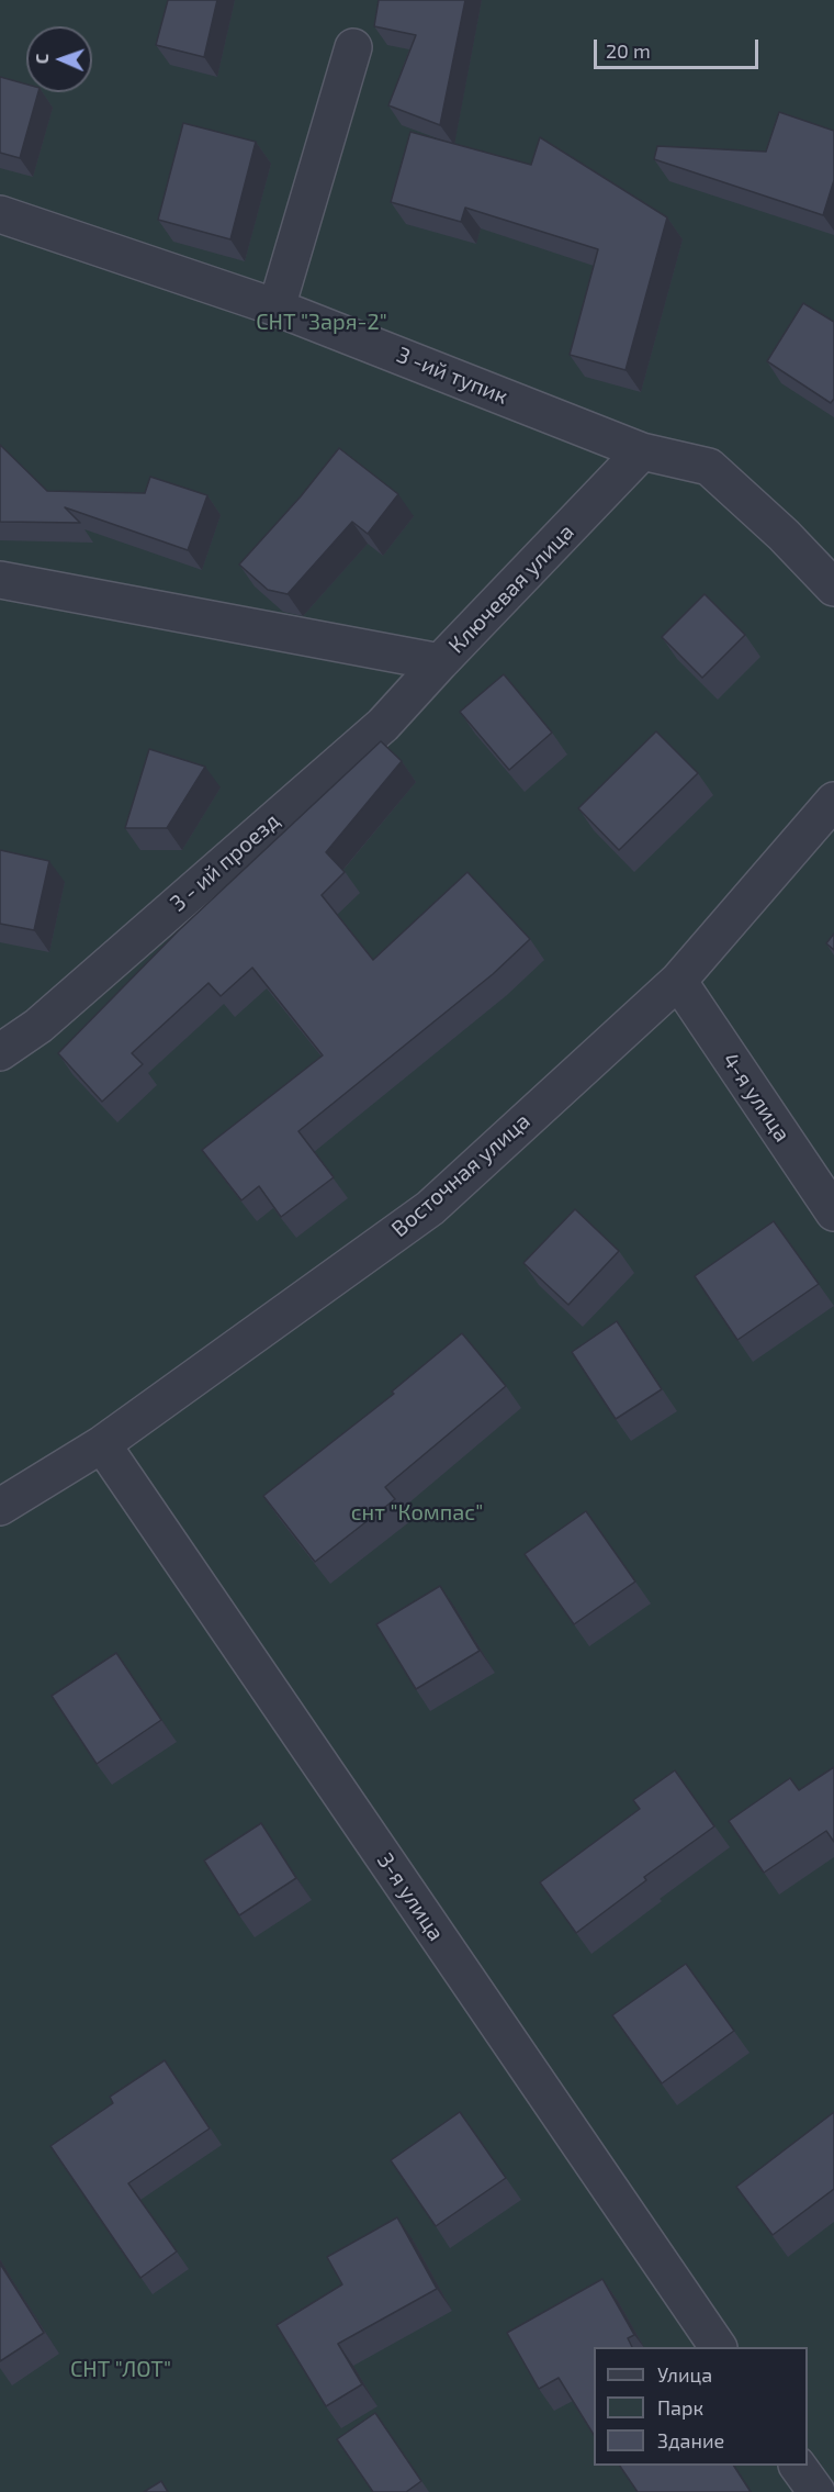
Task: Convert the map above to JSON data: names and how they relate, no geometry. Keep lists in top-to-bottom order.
{
  "streets": {
    "street": [
      "3 -ий тупик",
      "Ключевая улица",
      "3 - ий проезд",
      "4-я улица",
      "Восточная улица",
      "3-я улица"
    ]
  },
  "crossings": [
    ["3 -ий тупик", "Ключевая улица"],
    ["Ключевая улица", "3 - ий проезд"],
    ["4-я улица", "Восточная улица"],
    ["Восточная улица", "3-я улица"]
  ],
  "parks": ["СНТ \"Заря-2\"", "снт \"Компас\"", "СНТ \"ЛОТ\""],
  "legend": ["Улица", "Парк", "Здание"],
  "scale_bar": "20 m",
  "north": "left"
}
